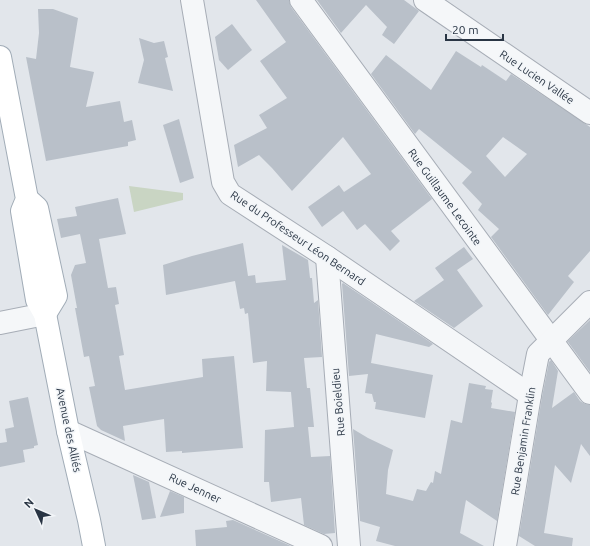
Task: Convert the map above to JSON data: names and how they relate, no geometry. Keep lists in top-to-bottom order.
{
  "streets": {
    "main road": ["Avenue des Alliés"],
    "street": [
      "Rue Lucien Vallée",
      "Rue Guillaume Lecointe",
      "Rue du Professeur Léon Bernard",
      "Rue Boieldieu",
      "Rue Benjamin Franklin",
      "Rue Jenner"
    ]
  },
  "crossings": [
    ["Rue Guillaume Lecointe", "Rue Benjamin Franklin"],
    ["Rue du Professeur Léon Bernard", "Rue Boieldieu"],
    ["Rue du Professeur Léon Bernard", "Rue Benjamin Franklin"],
    ["Avenue des Alliés", "Rue Jenner"]
  ],
  "scale_bar": "20 m",
  "north": "top left"
}
